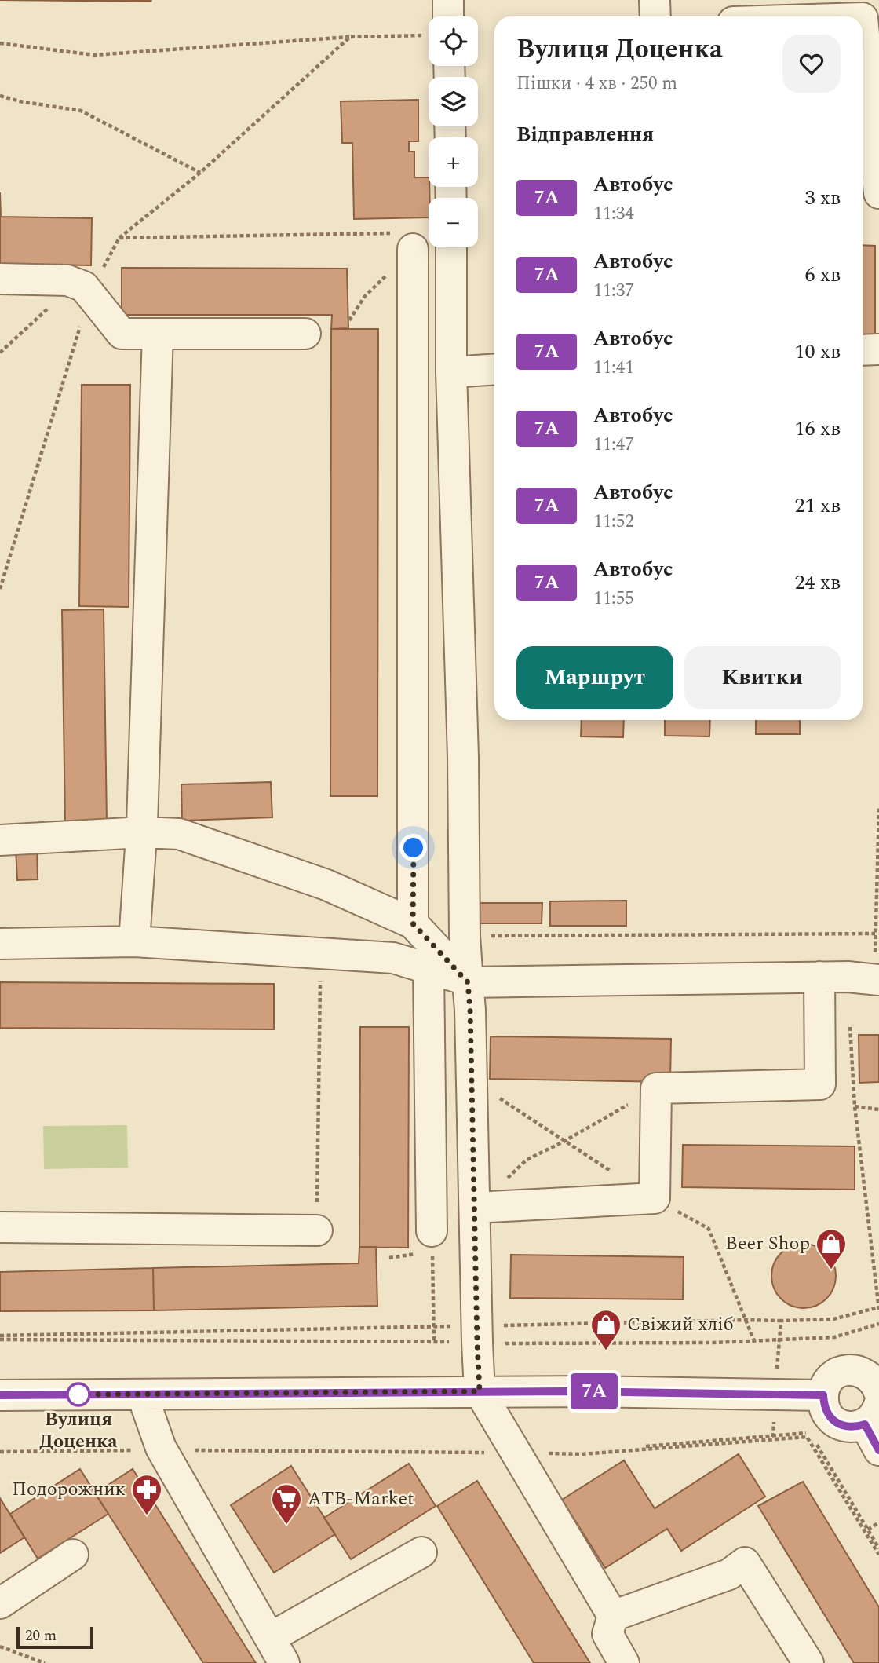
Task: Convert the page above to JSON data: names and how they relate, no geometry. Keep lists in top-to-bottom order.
{
  "places": {
    "shop": ["Beer Shop", "Свіжий хліб"],
    "other": ["Вулиця Доценка"],
    "pharmacy": ["Подорожник"],
    "supermarket": ["ATB-Market"]
  },
  "lines": ["bus line 7А"],
  "scale_bar": "20 m",
  "page": {
    "on_map": "7А",
    "map_buttons": ["+", "−"],
    "heading": [
      ["Вулиця Доценка", "Пішки · 4 хв · 250 m"],
      "Відправлення"
    ],
    "list": [
      {
        "mark": "7А",
        "name": "Автобус",
        "note": "11:34",
        "value": "3 хв"
      },
      {
        "mark": "7А",
        "name": "Автобус",
        "note": "11:37",
        "value": "6 хв"
      },
      {
        "mark": "7А",
        "name": "Автобус",
        "note": "11:41",
        "value": "10 хв"
      },
      {
        "mark": "7А",
        "name": "Автобус",
        "note": "11:47",
        "value": "16 хв"
      },
      {
        "mark": "7А",
        "name": "Автобус",
        "note": "11:52",
        "value": "21 хв"
      },
      {
        "mark": "7А",
        "name": "Автобус",
        "note": "11:55",
        "value": "24 хв"
      }
    ],
    "buttons": ["Маршрут", "Квитки"],
    "scale": "20 m"
  }
}
